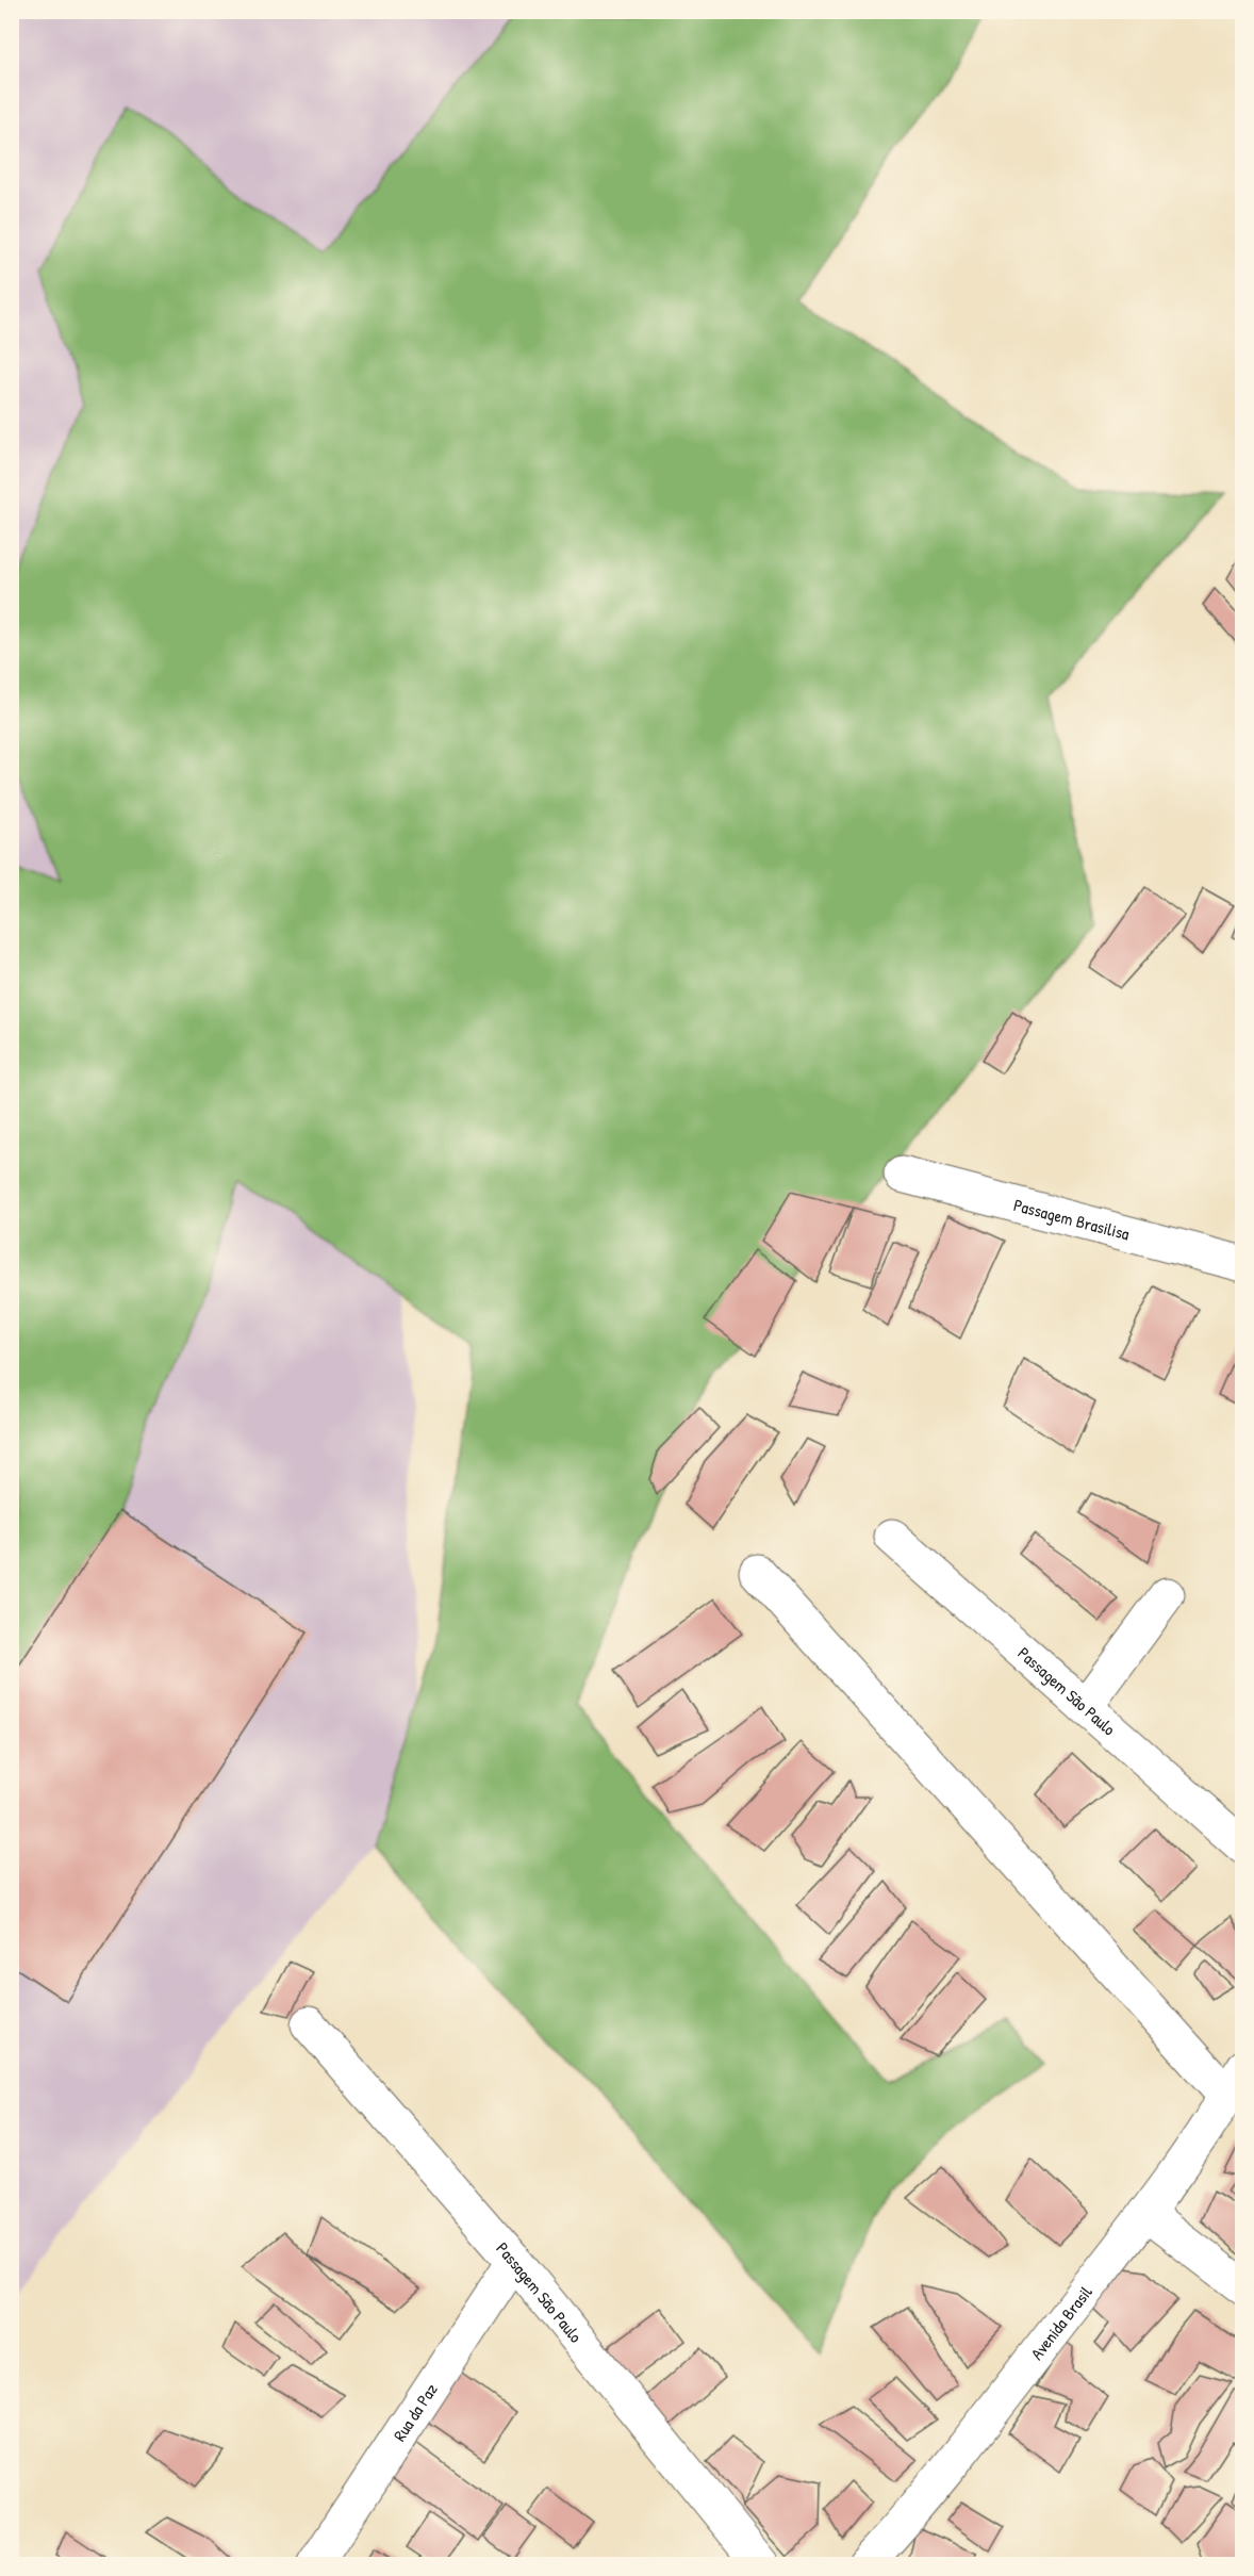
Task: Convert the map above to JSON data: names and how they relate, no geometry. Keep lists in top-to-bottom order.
{
  "streets": {
    "street": [
      "Passagem Brasilisa",
      "Passagem São Paulo",
      "Avenida Brasil",
      "Rua da Paz"
    ]
  },
  "crossings": [
    ["Passagem São Paulo", "Rua da Paz"]
  ]
}
